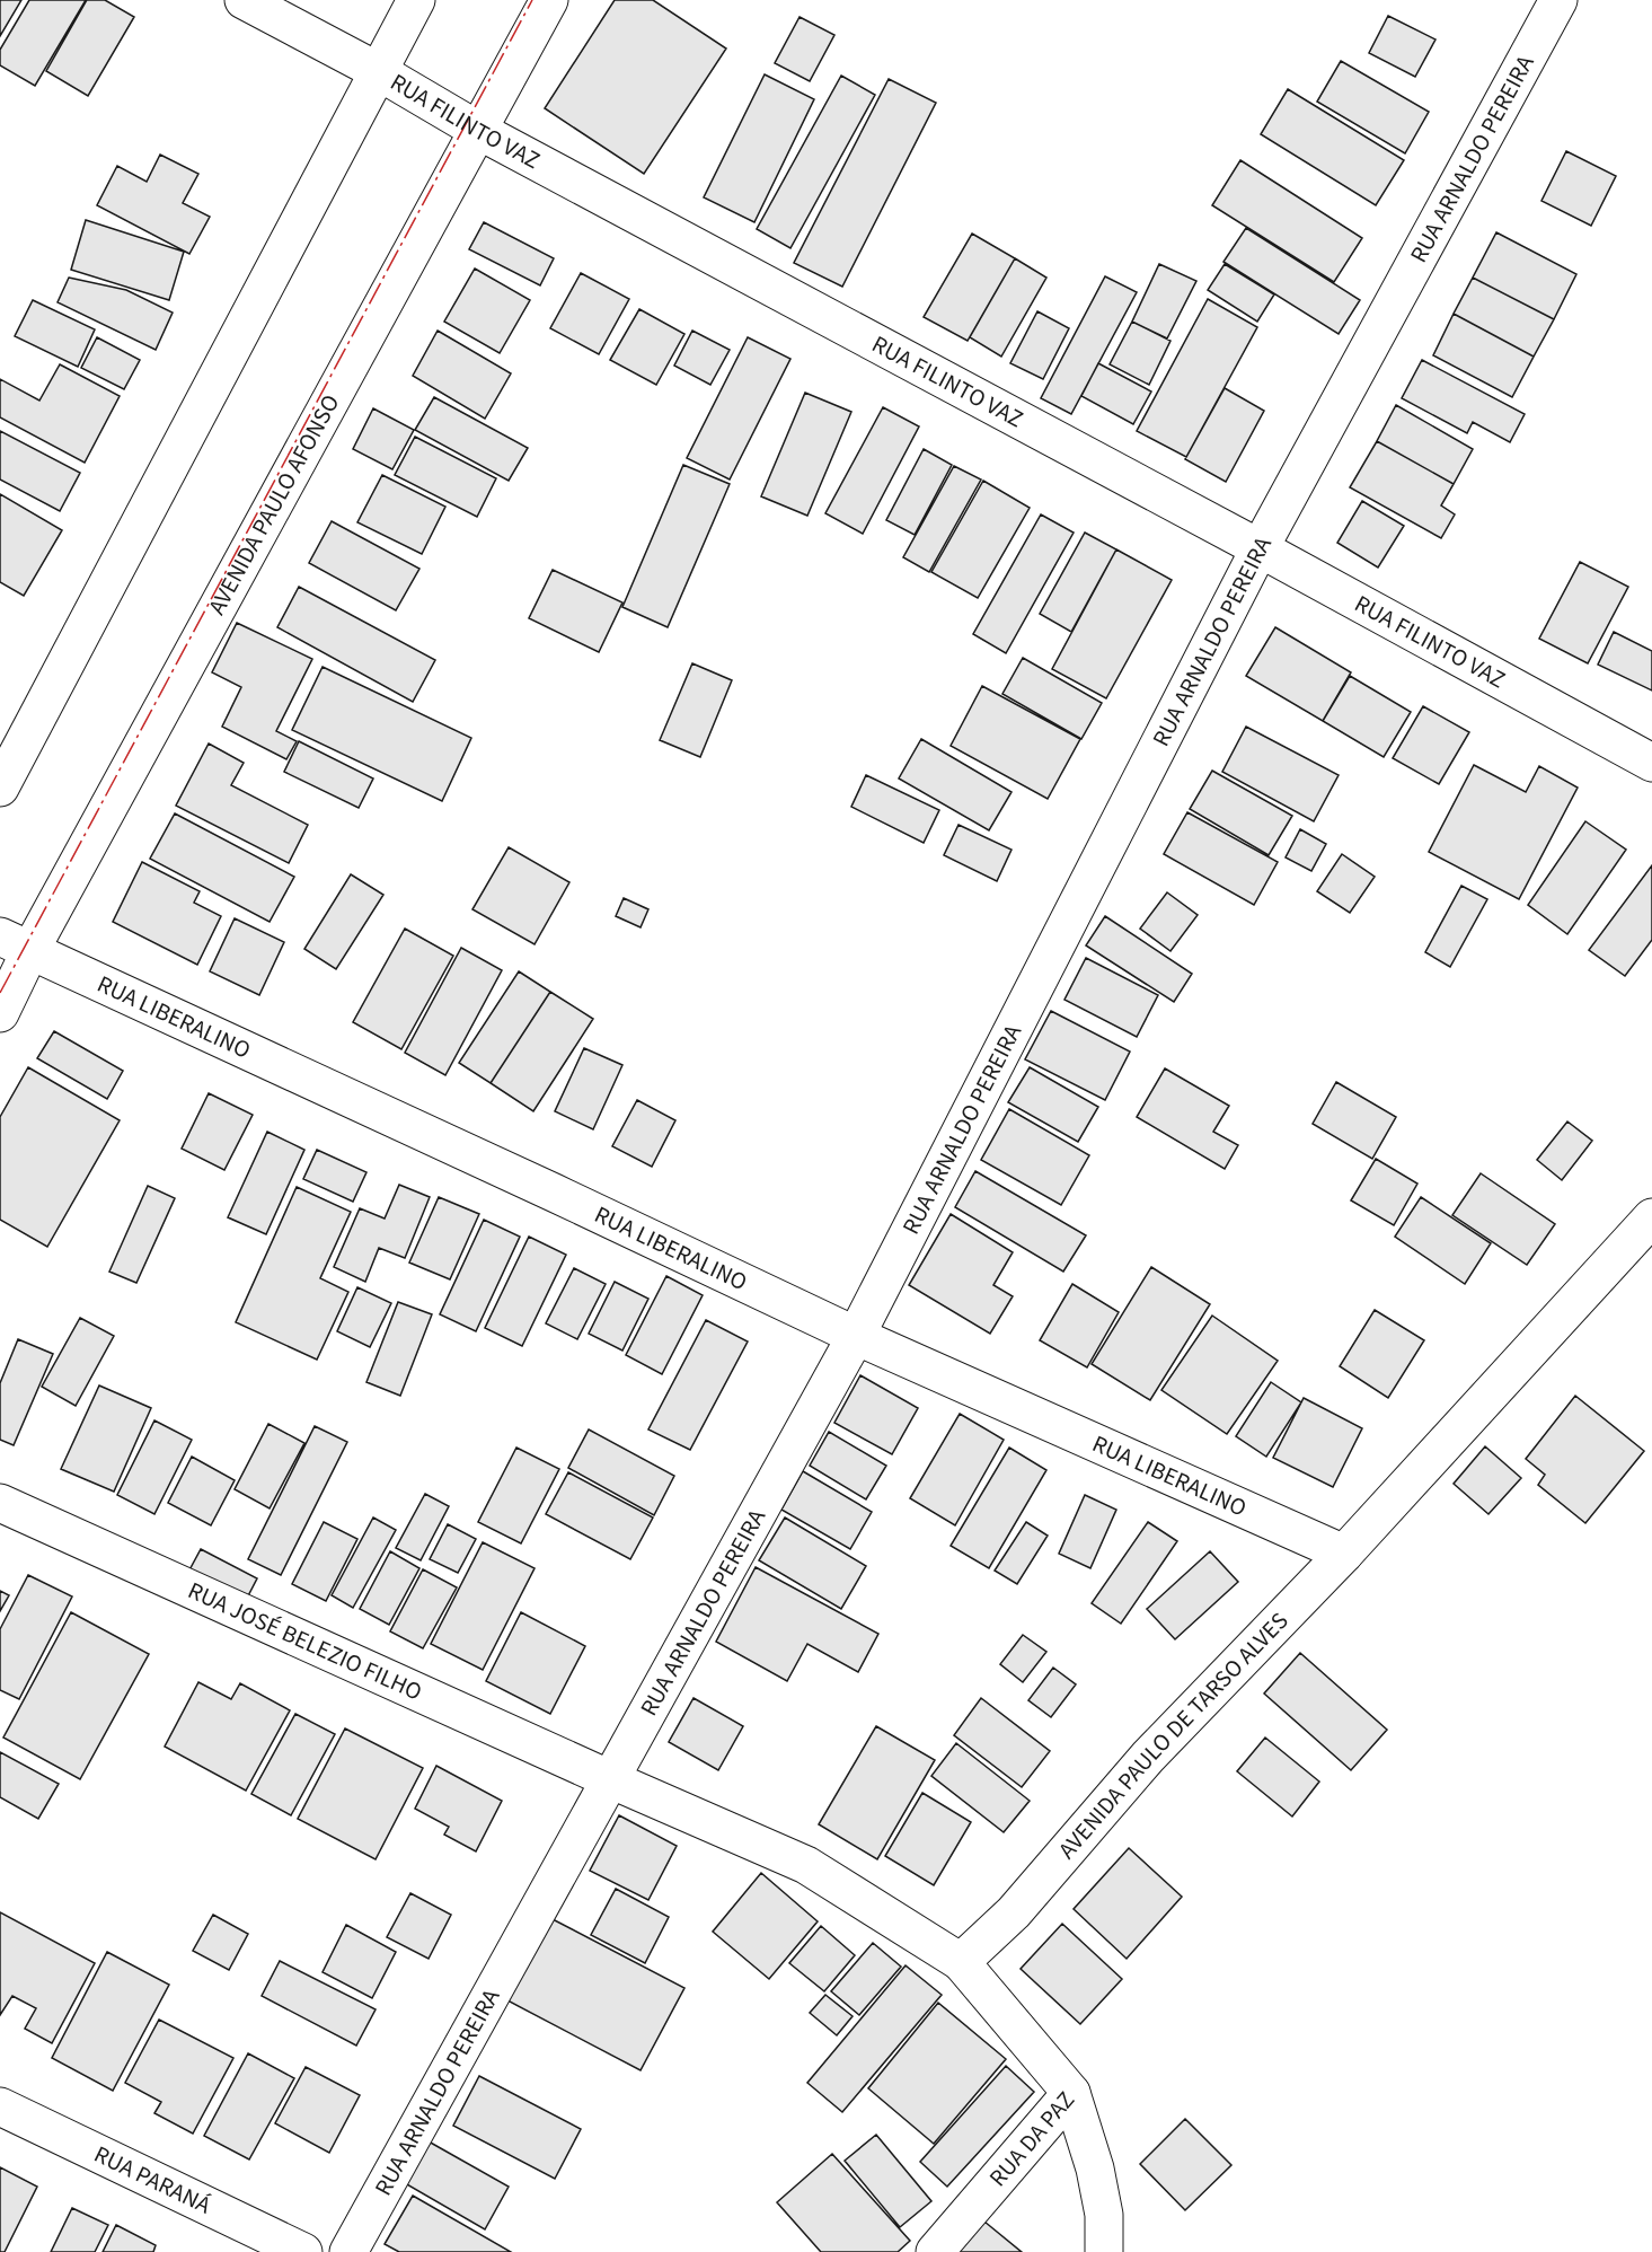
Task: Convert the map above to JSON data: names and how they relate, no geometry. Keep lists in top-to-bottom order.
{
  "streets": {
    "street": [
      "RUA FILINTO VAZ",
      "RUA ARNALDO PEREIRA",
      "AVENIDA PAULO AFONSO",
      "RUA LIBERALINO",
      "RUA JOSÉ BELEZIO FILHO",
      "AVENIDA PAULO DE TARSO ALVES",
      "RUA DA PAZ",
      "RUA PARANÁ"
    ]
  },
  "crossings": [
    ["RUA FILINTO VAZ", "RUA ARNALDO PEREIRA"],
    ["RUA FILINTO VAZ", "AVENIDA PAULO AFONSO"],
    ["RUA ARNALDO PEREIRA", "RUA LIBERALINO"],
    ["RUA ARNALDO PEREIRA", "RUA JOSÉ BELEZIO FILHO"],
    ["AVENIDA PAULO AFONSO", "RUA LIBERALINO"],
    ["RUA LIBERALINO", "AVENIDA PAULO DE TARSO ALVES"],
    ["AVENIDA PAULO DE TARSO ALVES", "RUA DA PAZ"]
  ]
}
